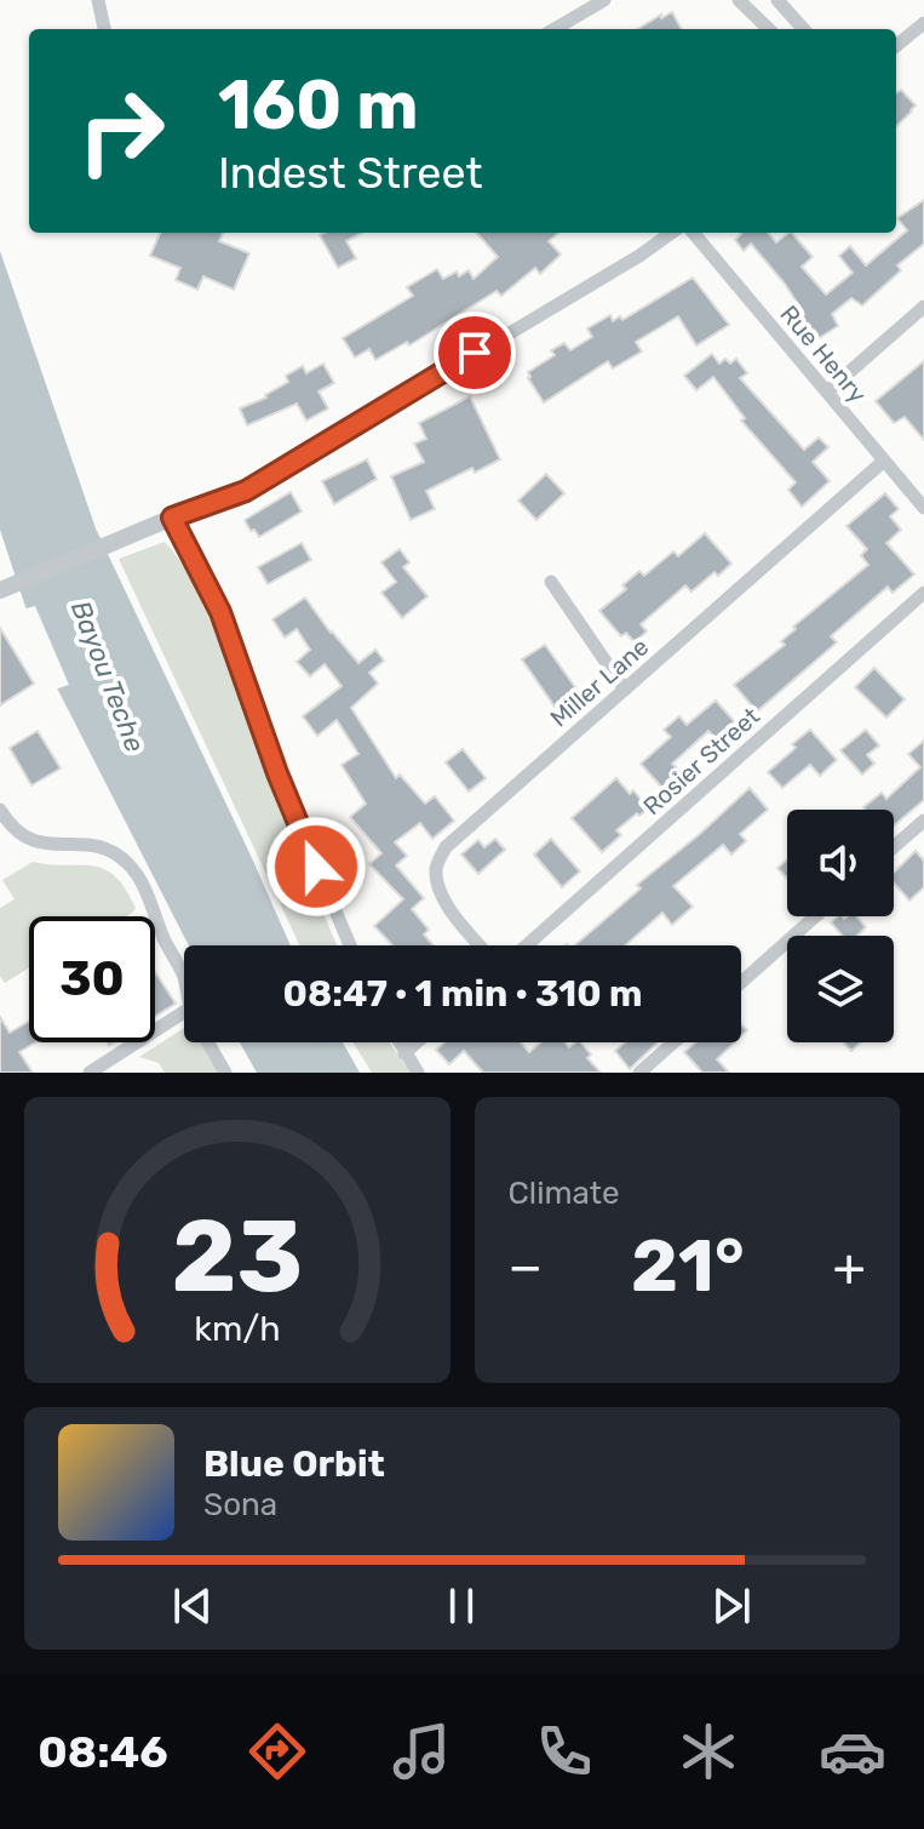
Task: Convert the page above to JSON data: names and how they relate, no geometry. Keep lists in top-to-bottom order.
{
  "streets": {
    "street": ["Rue Henry", "Miller Lane", "Rosier Street"]
  },
  "crossings": [
    ["Rue Henry", "Miller Lane"]
  ],
  "water": ["Bayou Teche"],
  "page": {
    "turn": ["160 m", "Indest Street"],
    "limit": "30",
    "trip": "08:47 · 1 min · 310 m",
    "tile": "Climate",
    "heat": ["−", "21°", "+"],
    "song": ["Blue Orbit", "Sona"],
    "tabs": "08:46",
    "gauge": ["23", "km/h"]
  }
}
